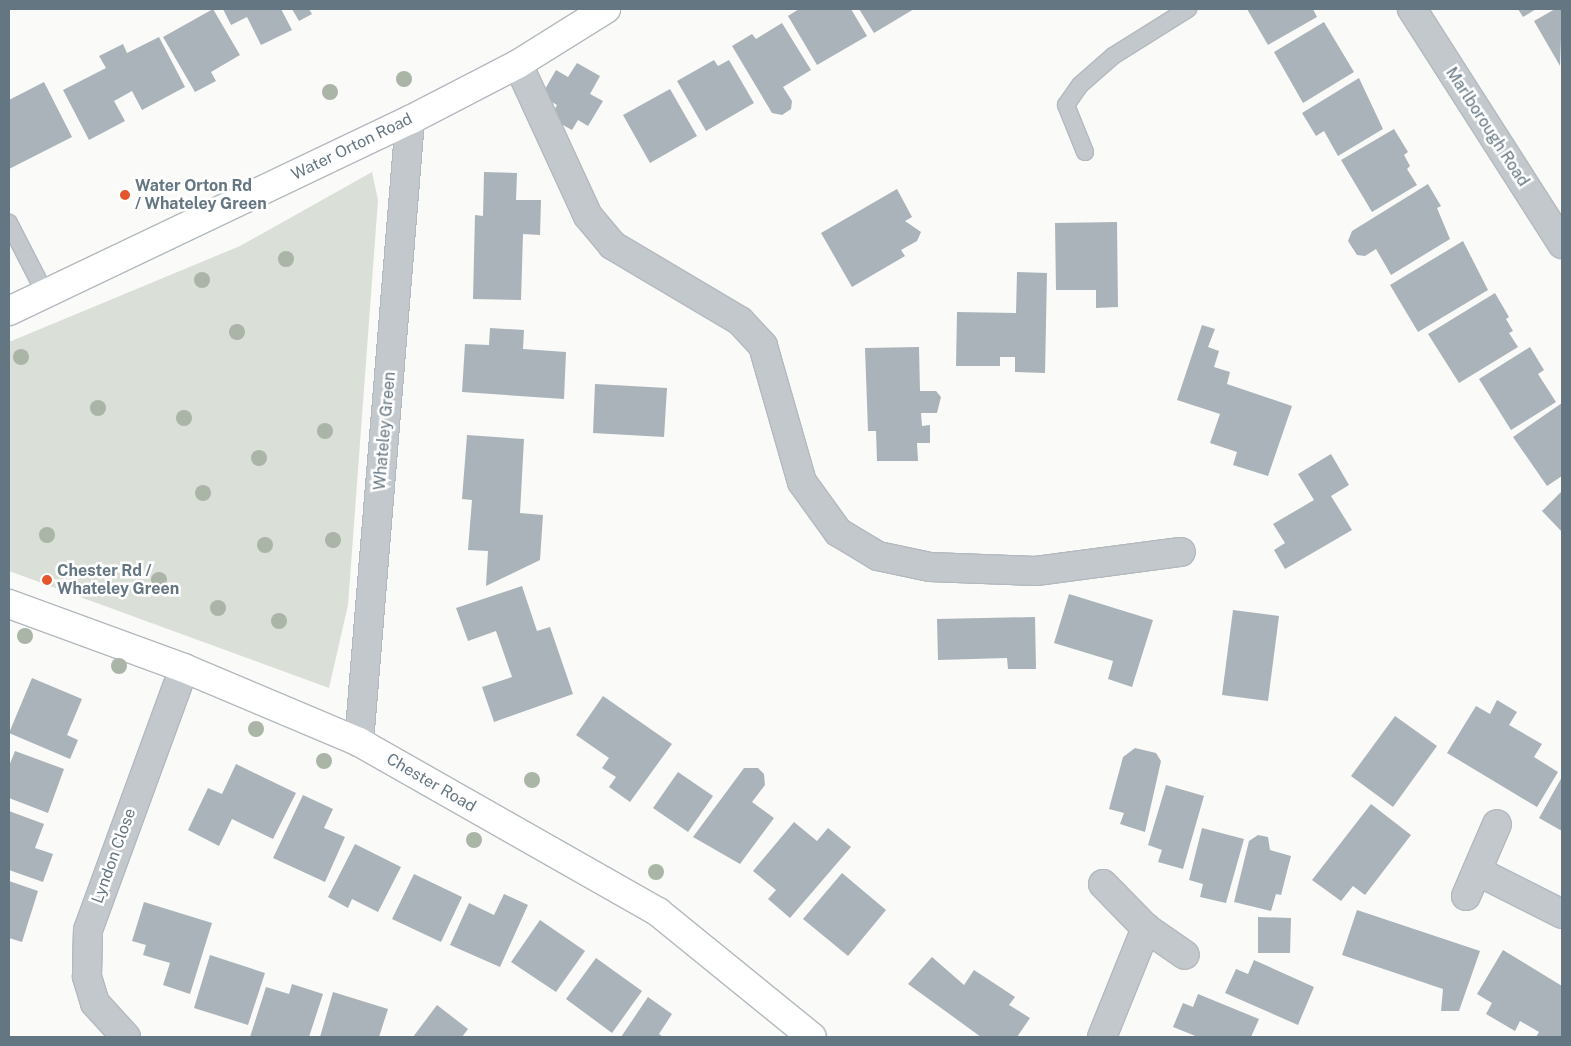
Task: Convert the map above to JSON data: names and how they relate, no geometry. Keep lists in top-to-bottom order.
{
  "streets": {
    "main road": ["Water Orton Road", "Chester Road"],
    "street": ["Marlborough Road", "Whateley Green", "Lyndon Close"]
  },
  "crossings": [
    ["Water Orton Road", "Whateley Green"],
    ["Whateley Green", "Chester Road"],
    ["Chester Road", "Lyndon Close"]
  ],
  "places": ["Water Orton Rd / Whateley Green", "Chester Rd / Whateley Green"]
}
